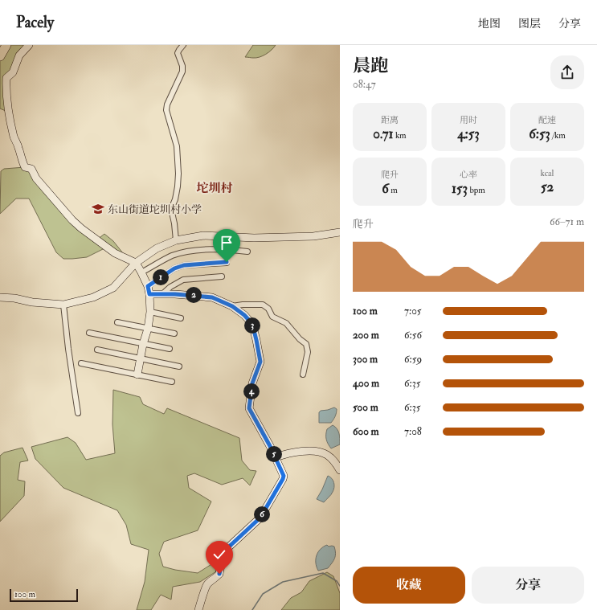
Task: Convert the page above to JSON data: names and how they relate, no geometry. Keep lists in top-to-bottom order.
{
  "districts": ["坨圳村"],
  "places": {
    "school or university": ["东山街道坨圳村小学"]
  },
  "scale_bar": "100 m",
  "page": {
    "header": "Pacely",
    "nav": ["地图", "图层", "分享"],
    "heading": ["晨跑", "08:47"],
    "stats": [
      ["距离", "0.71 km"],
      ["用时", "4:53"],
      ["配速", "6:53 /km"],
      ["爬升", "6 m"],
      ["心率", "153 bpm"],
      ["kcal", "52"]
    ],
    "chart": ["爬升", "66–71 m"],
    "pins": [
      "1",
      "2",
      "3",
      "4",
      "5",
      "6"
    ],
    "list": [
      {
        "name": "100 m",
        "note": "7:05"
      },
      {
        "name": "200 m",
        "note": "6:56"
      },
      {
        "name": "300 m",
        "note": "6:59"
      },
      {
        "name": "400 m",
        "note": "6:35"
      },
      {
        "name": "500 m",
        "note": "6:35"
      },
      {
        "name": "600 m",
        "note": "7:08"
      }
    ],
    "buttons": ["收藏", "分享"],
    "scale": "100 m"
  }
}
